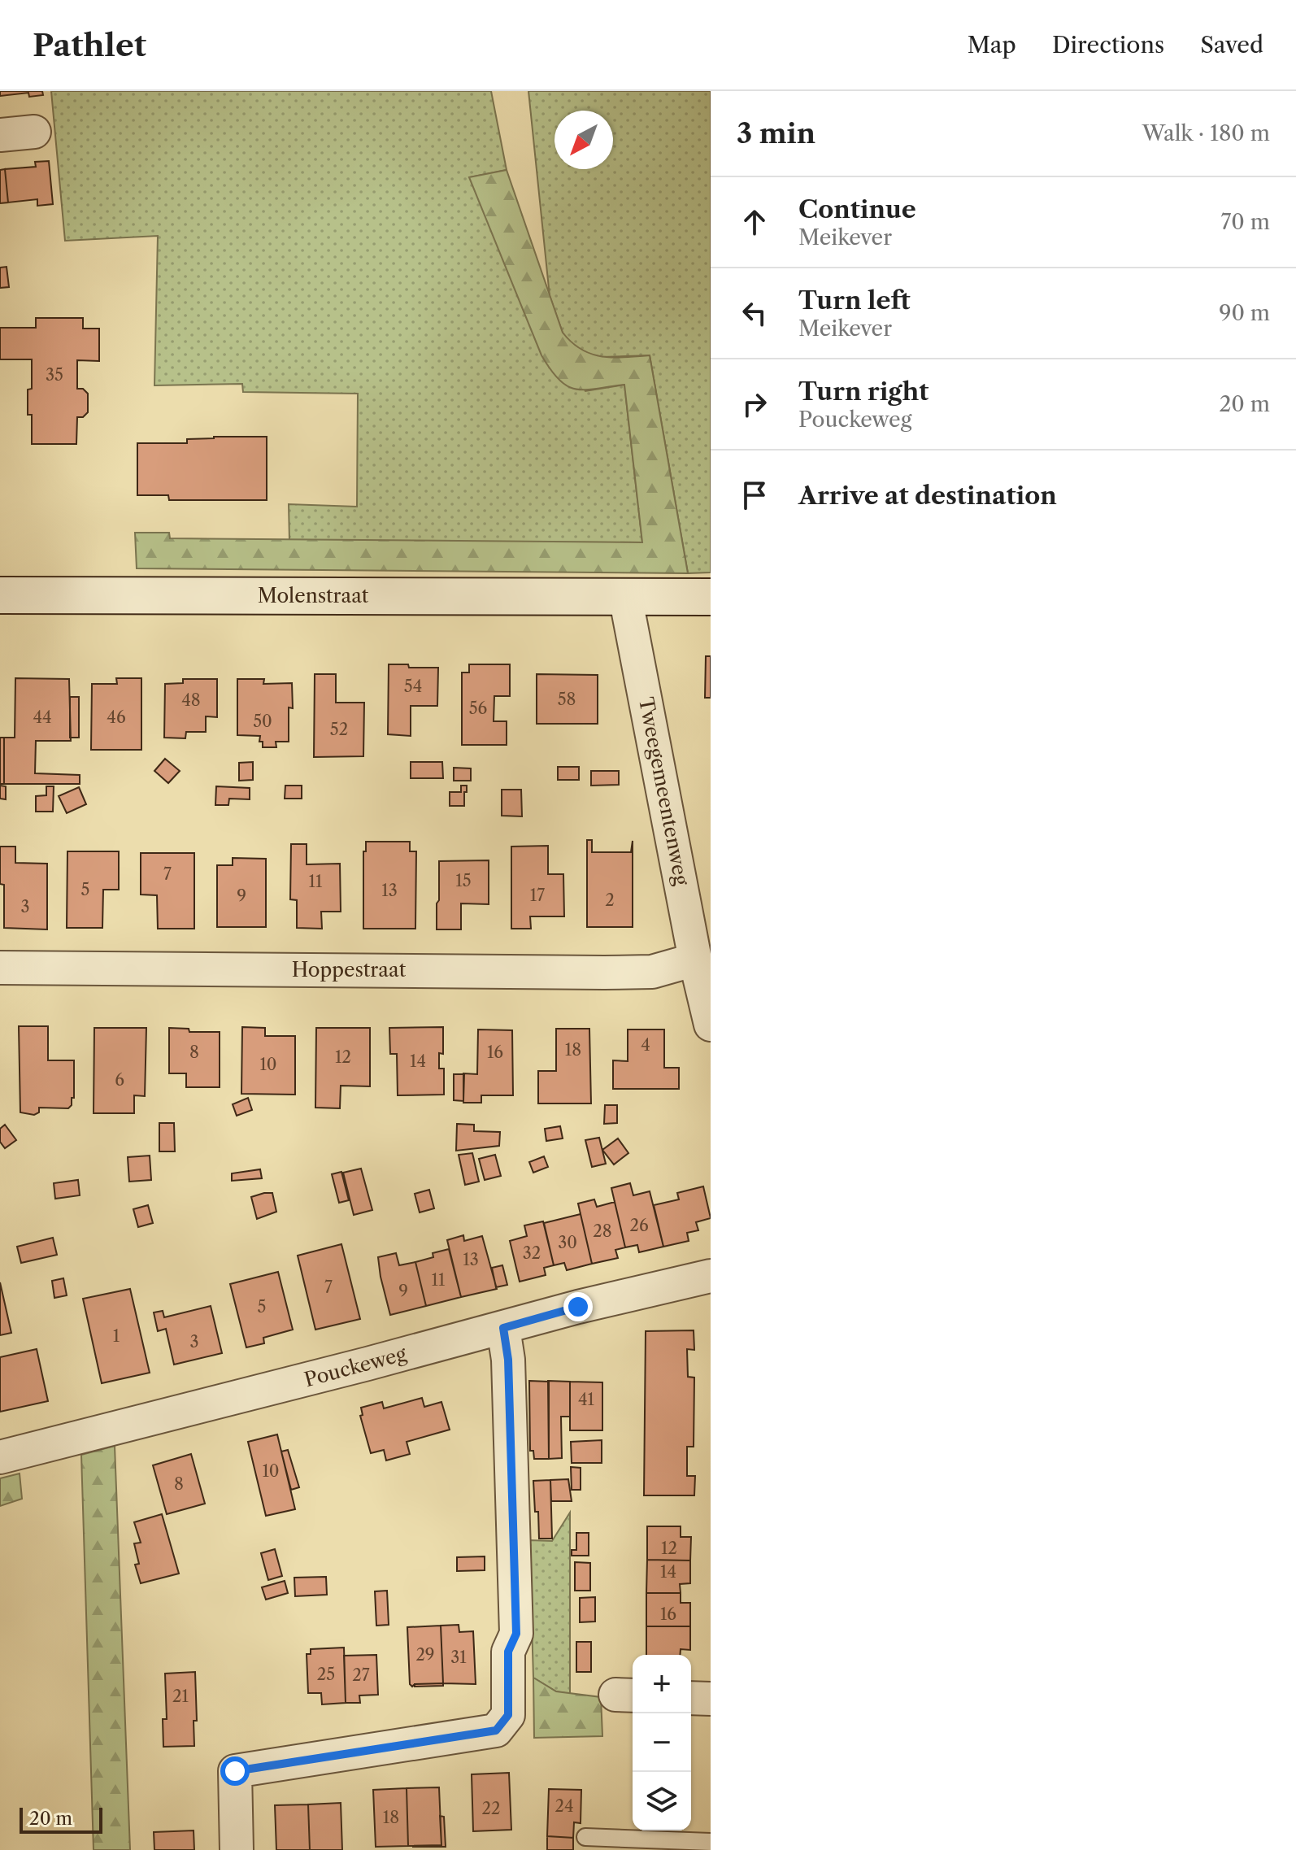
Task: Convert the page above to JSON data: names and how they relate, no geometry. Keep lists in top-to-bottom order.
{
  "streets": {
    "street": [
      "Molenstraat",
      "Tweegemeentenweg",
      "Hoppestraat",
      "Pouckeweg"
    ]
  },
  "crossings": [
    ["Molenstraat", "Tweegemeentenweg"],
    ["Tweegemeentenweg", "Hoppestraat"]
  ],
  "house_numbers": [
    "35",
    "54",
    "58",
    "48",
    "56",
    "44",
    "46",
    "50",
    "52",
    "7",
    "15",
    "11",
    "5",
    "13",
    "17",
    "9",
    "2",
    "3",
    "4",
    "18",
    "8",
    "16",
    "12",
    "14",
    "10",
    "6",
    "26",
    "28",
    "30",
    "32",
    "13",
    "11",
    "7",
    "9",
    "5",
    "1",
    "3",
    "41",
    "10",
    "8",
    "12",
    "14",
    "16",
    "29",
    "31",
    "25",
    "27",
    "21",
    "24",
    "22",
    "18"
  ],
  "scale_bar": "20 m",
  "north": "bottom left",
  "page": {
    "header": "Pathlet",
    "nav": ["Map", "Directions", "Saved"],
    "heading": ["3 min", "Walk · 180 m"],
    "list": [
      ["Continue", "Meikever", "70 m"],
      ["Turn left", "Meikever", "90 m"],
      ["Turn right", "Pouckeweg", "20 m"],
      "Arrive at destination"
    ],
    "map_buttons": ["+", "−"],
    "scale": "20 m"
  }
}
